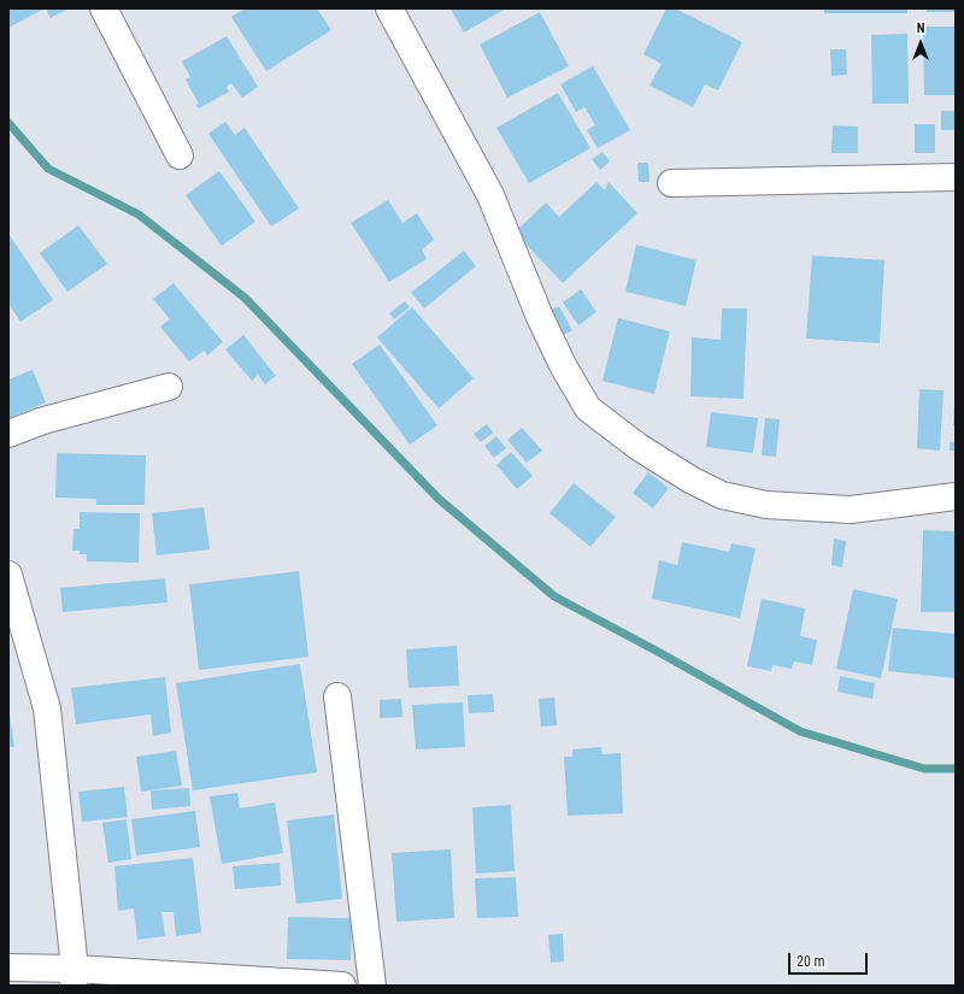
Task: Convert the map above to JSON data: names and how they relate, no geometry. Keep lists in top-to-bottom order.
{
  "scale_bar": "20 m",
  "north": "top"
}
